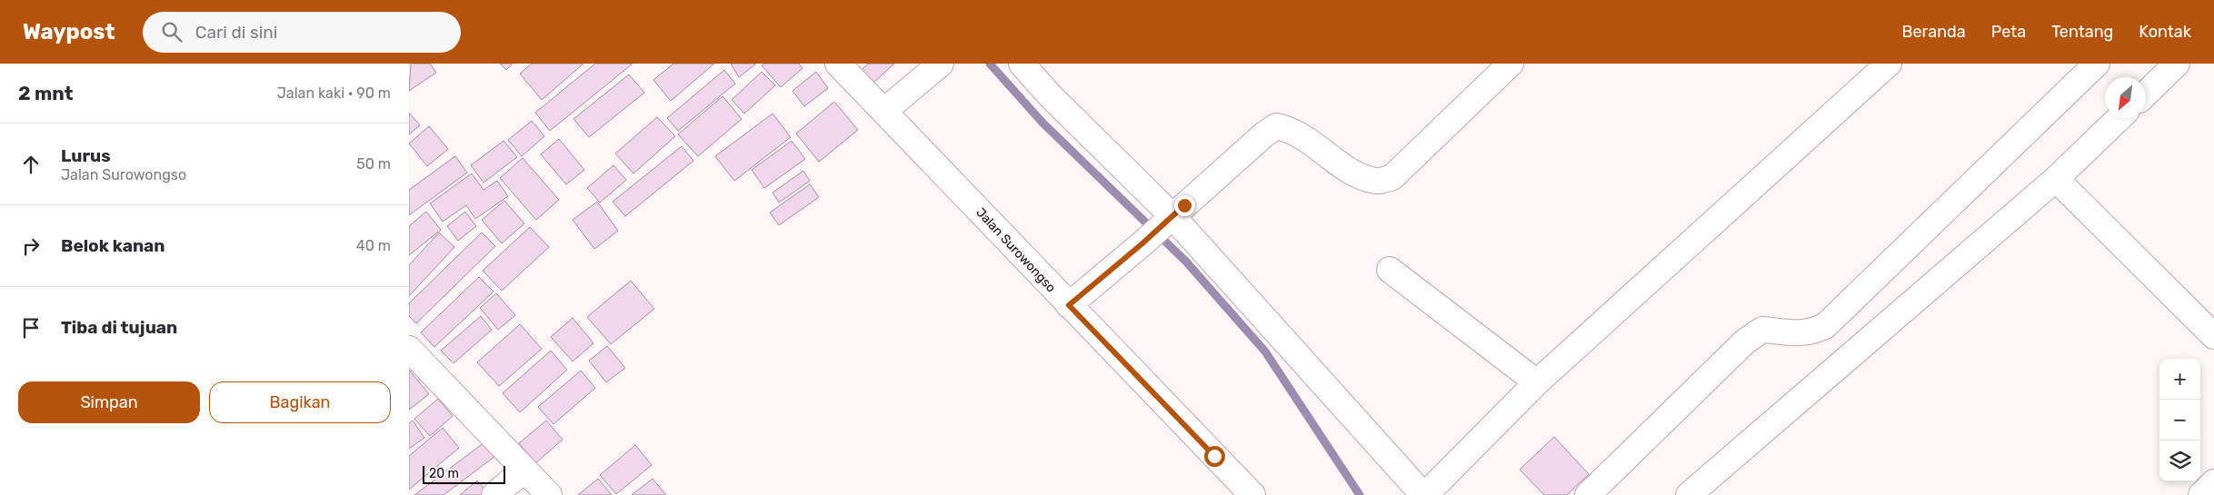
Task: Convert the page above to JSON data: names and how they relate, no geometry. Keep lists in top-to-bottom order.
{
  "streets": {
    "street": ["Jalan Surowongso"]
  },
  "scale_bar": "20 m",
  "north": "bottom left",
  "page": {
    "header": "Waypost",
    "search": "Cari di sini",
    "nav": [
      "Beranda",
      "Peta",
      "Tentang",
      "Kontak"
    ],
    "heading": ["2 mnt", "Jalan kaki · 90 m"],
    "list": [
      ["Lurus", "Jalan Surowongso", "50 m"],
      ["Belok kanan", "40 m"],
      "Tiba di tujuan"
    ],
    "map_buttons": ["+", "−"],
    "buttons": ["Simpan", "Bagikan"],
    "scale": "20 m"
  }
}
